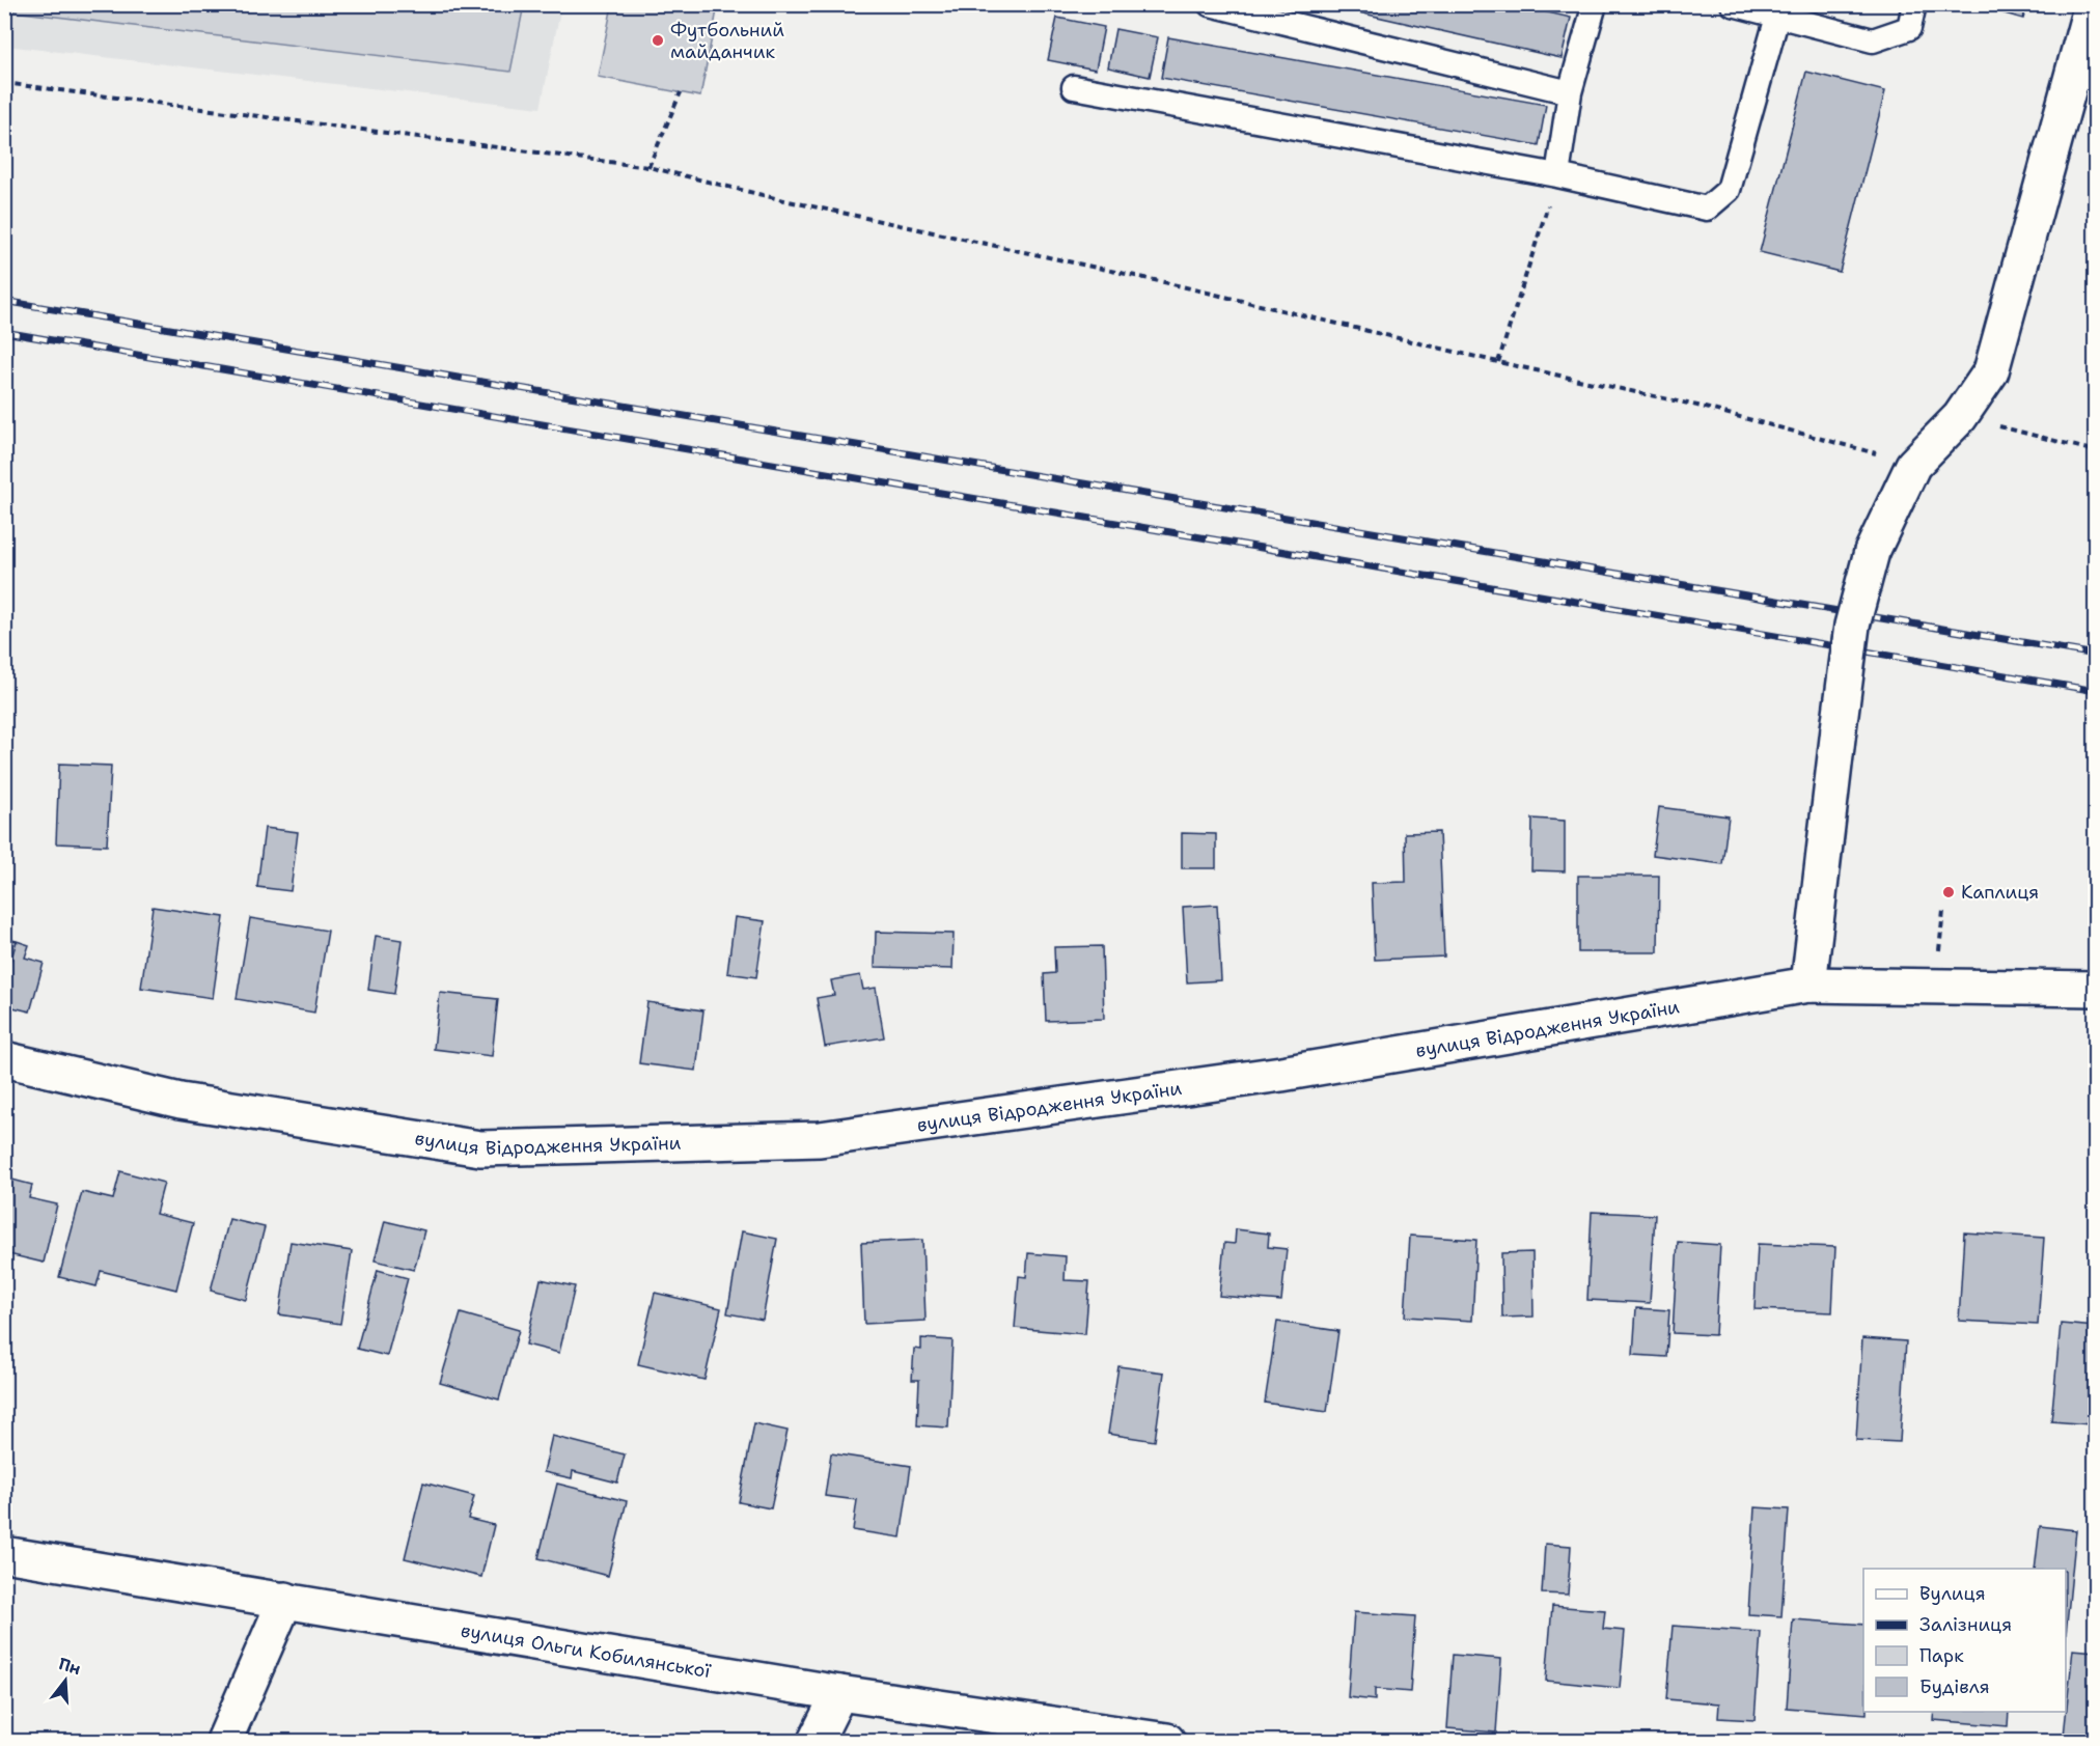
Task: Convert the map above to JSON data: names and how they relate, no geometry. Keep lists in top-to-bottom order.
{
  "streets": {
    "street": ["вулиця Відродження України", "вулиця Ольги Кобилянської"]
  },
  "places": ["Футбольний майданчик", "Каплиця"],
  "legend": [
    "Вулиця",
    "Залізниця",
    "Парк",
    "Будівля"
  ],
  "north": "top"
}
